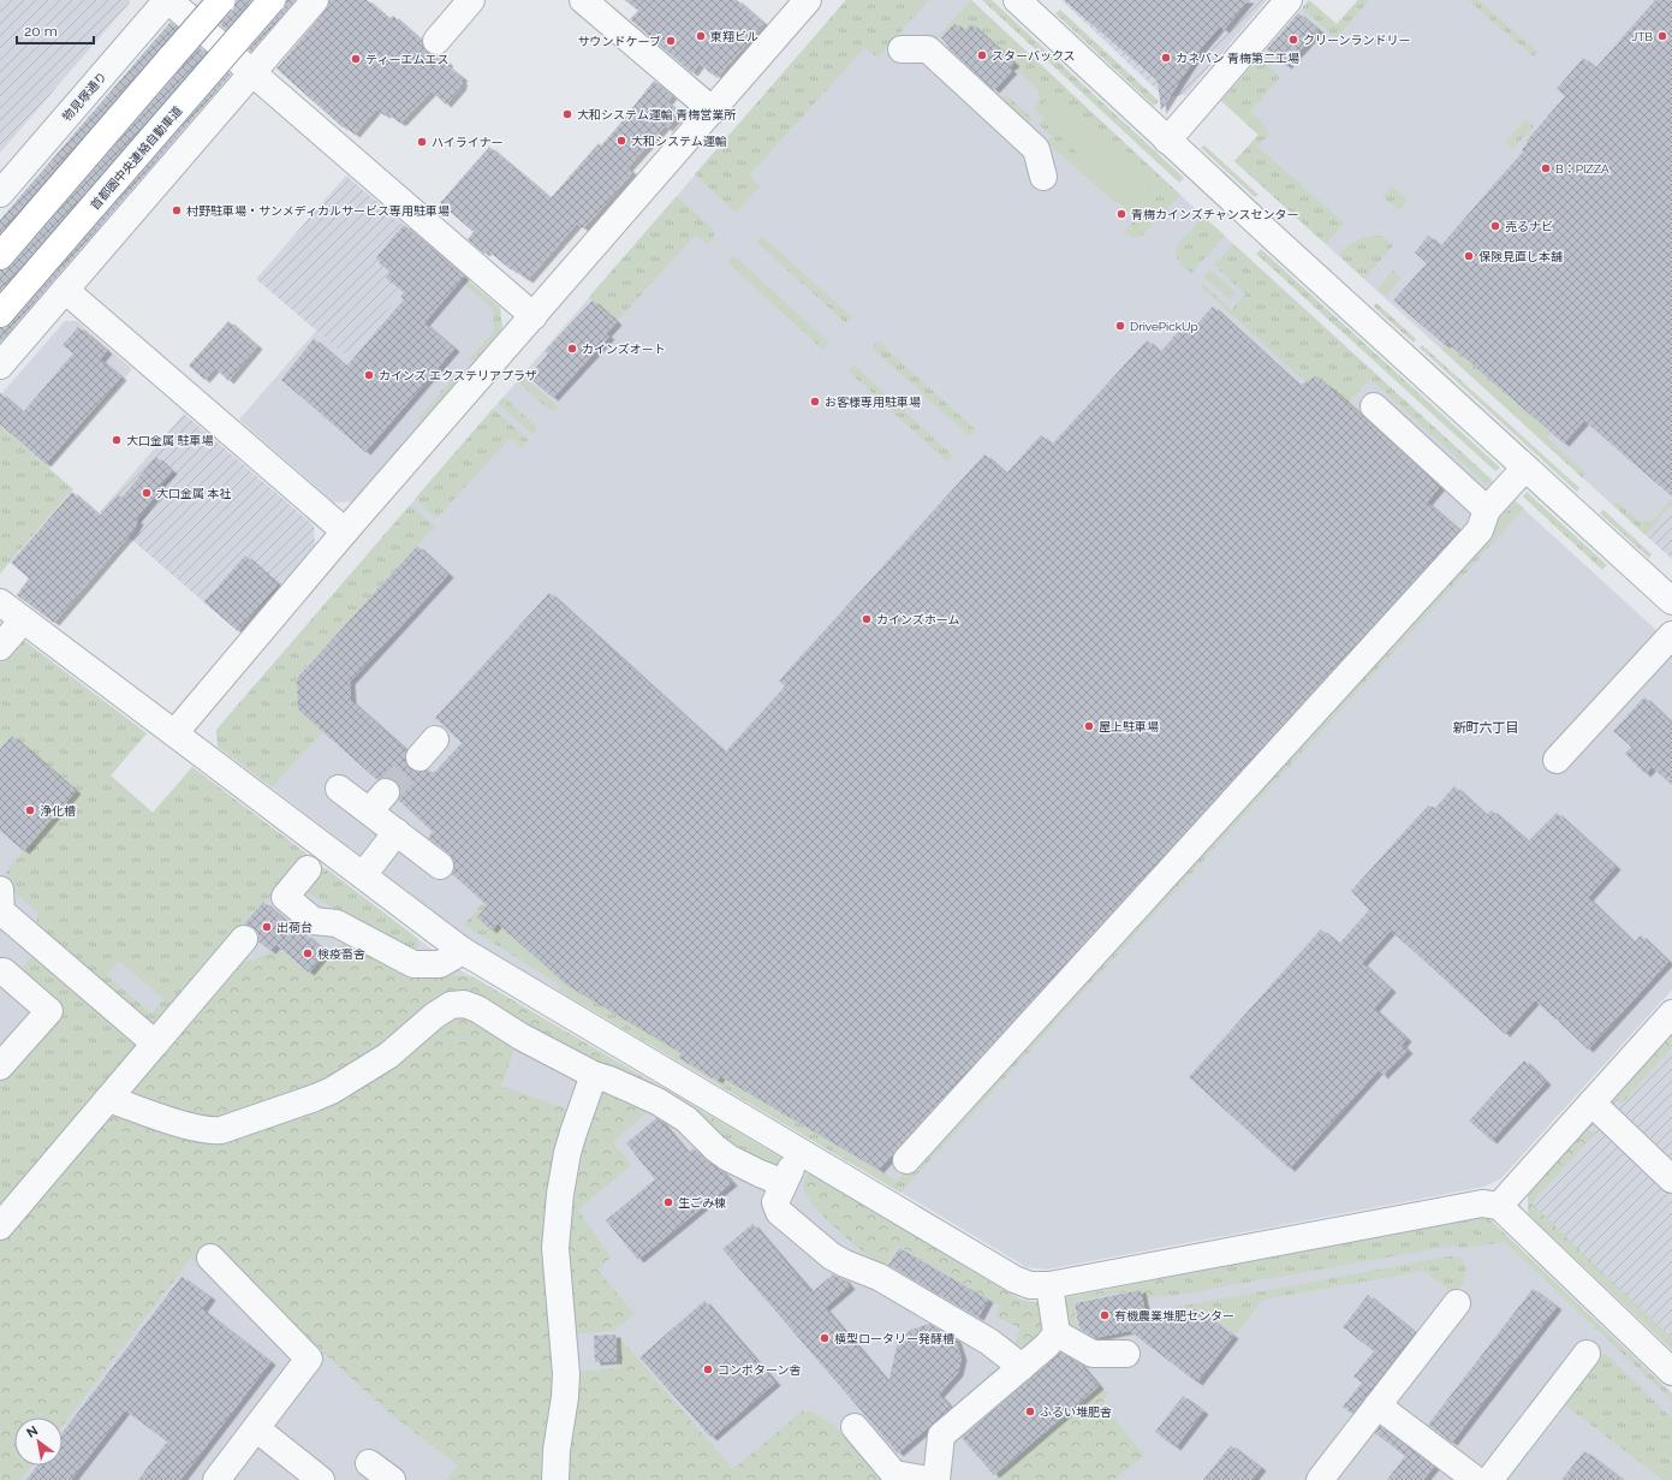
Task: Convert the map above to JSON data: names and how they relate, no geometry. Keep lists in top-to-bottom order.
{
  "streets": {
    "highway": ["首都圏中央連絡自動車道"],
    "street": ["物見塚通り"]
  },
  "districts": ["新町六丁目"],
  "places": [
    "東翔ビル",
    "JTB",
    "クリーンランドリー",
    "サウンドケーブ",
    "スターバックス",
    "カネバン 青梅第二工場",
    "ティーエムエス",
    "大和システム運輸 青梅営業所",
    "大和システム運輸",
    "ハイライナー",
    "B：PIZZA",
    "村野駐車場・サンメディカルサービス専用駐車場",
    "青梅カインズチャンスセンター",
    "売るナビ",
    "保険見直し本舗",
    "DrivePickUp",
    "カインズオート",
    "カインズ エクステリアプラザ",
    "お客様専用駐車場",
    "大口金属 駐車場",
    "大口金属 本社",
    "カインズホーム",
    "屋上駐車場",
    "浄化槽",
    "出荷台",
    "検疫畜舎",
    "生ごみ棟",
    "有機農業堆肥センター",
    "横型ロータリー発酵槽",
    "コンポターン舎",
    "ふるい堆肥舎"
  ],
  "scale_bar": "20 m",
  "north": "top left"
}
